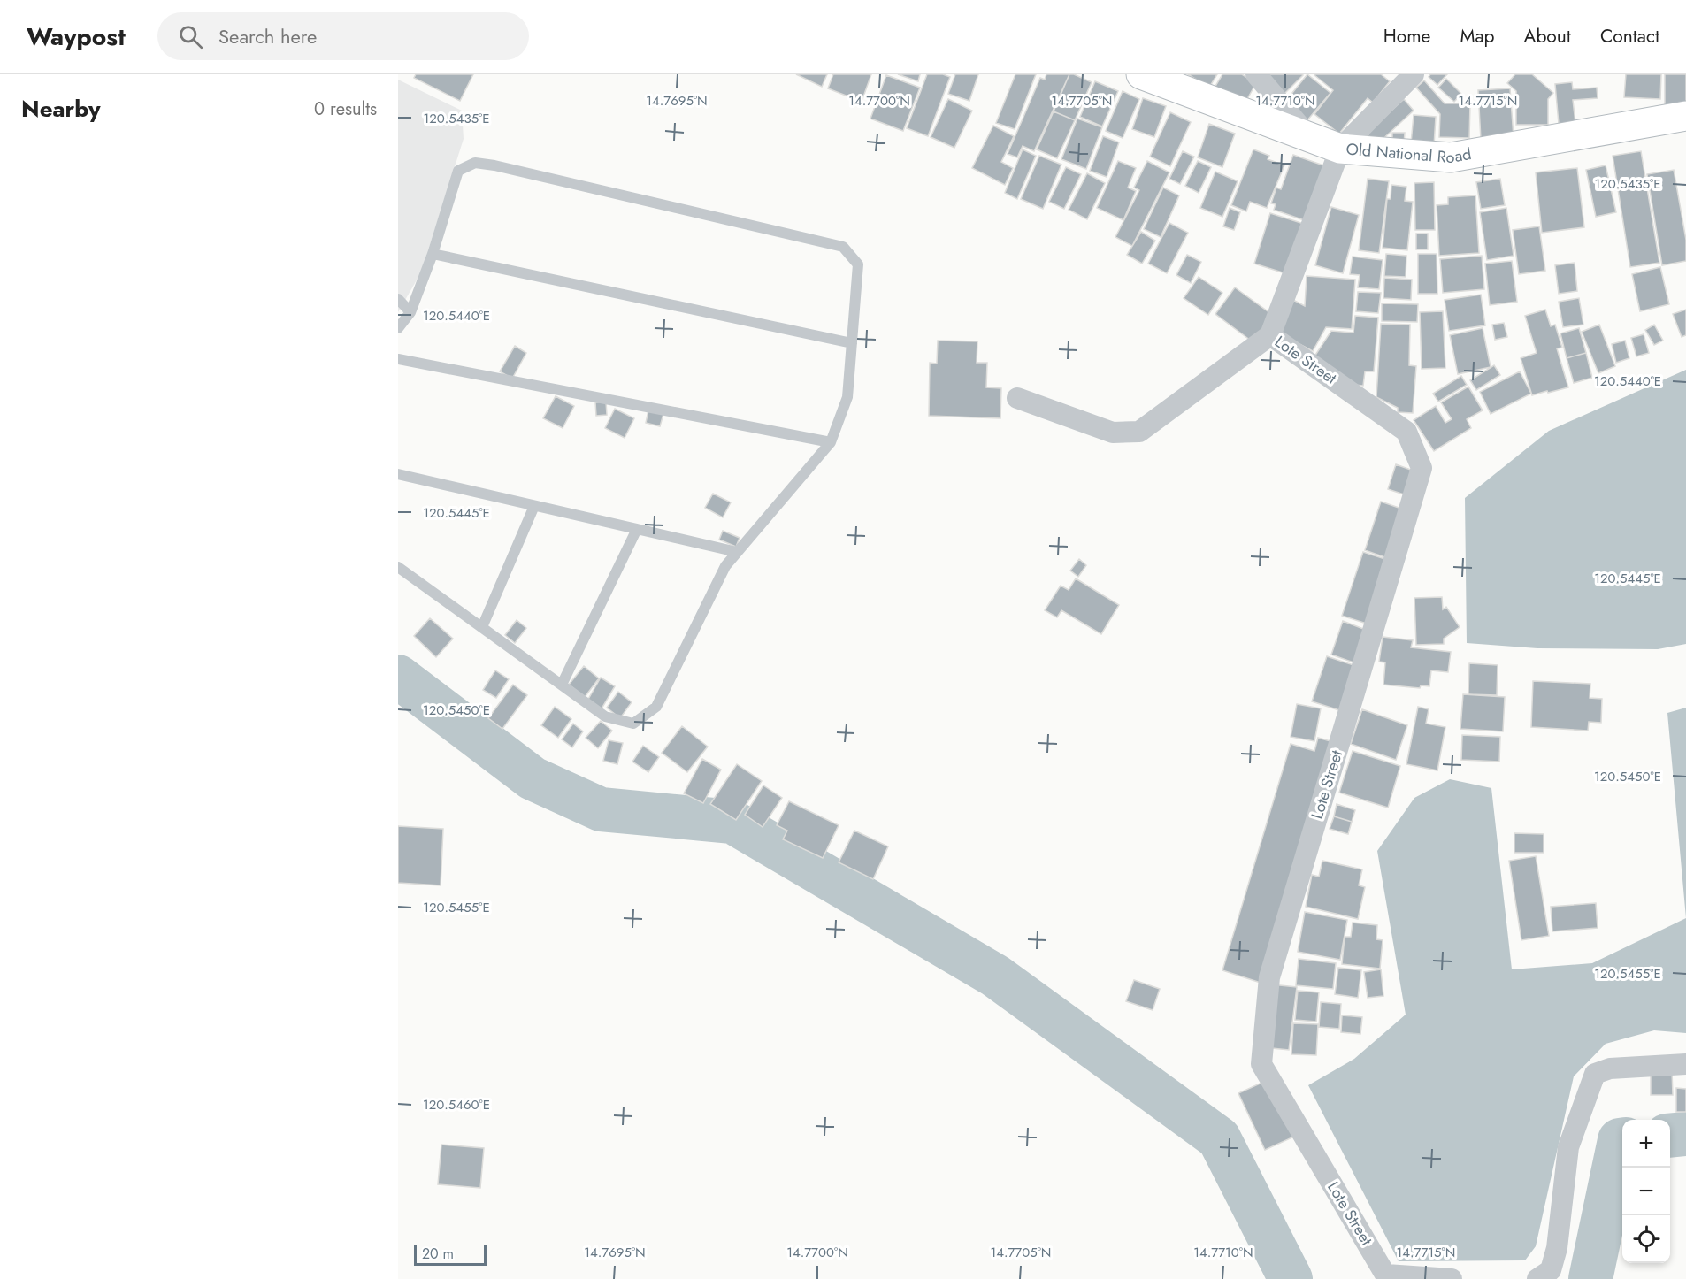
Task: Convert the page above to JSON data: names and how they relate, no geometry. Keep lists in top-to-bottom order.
{
  "streets": {
    "main road": ["Old National Road"],
    "street": ["Lote Street"]
  },
  "scale_bar": "20 m",
  "page": {
    "header": "Waypost",
    "search": "Search here",
    "nav": [
      "Home",
      "Map",
      "About",
      "Contact"
    ],
    "heading": ["Nearby", "0 results"],
    "map_buttons": ["+", "−"],
    "scale": "20 m"
  },
  "coordinates": [
    "14.7695°N",
    "14.7700°N",
    "14.7705°N",
    "14.7710°N",
    "14.7715°N",
    "120.5435°E",
    "120.5440°E",
    "120.5445°E",
    "120.5450°E",
    "120.5455°E",
    "120.5460°E"
  ]
}
